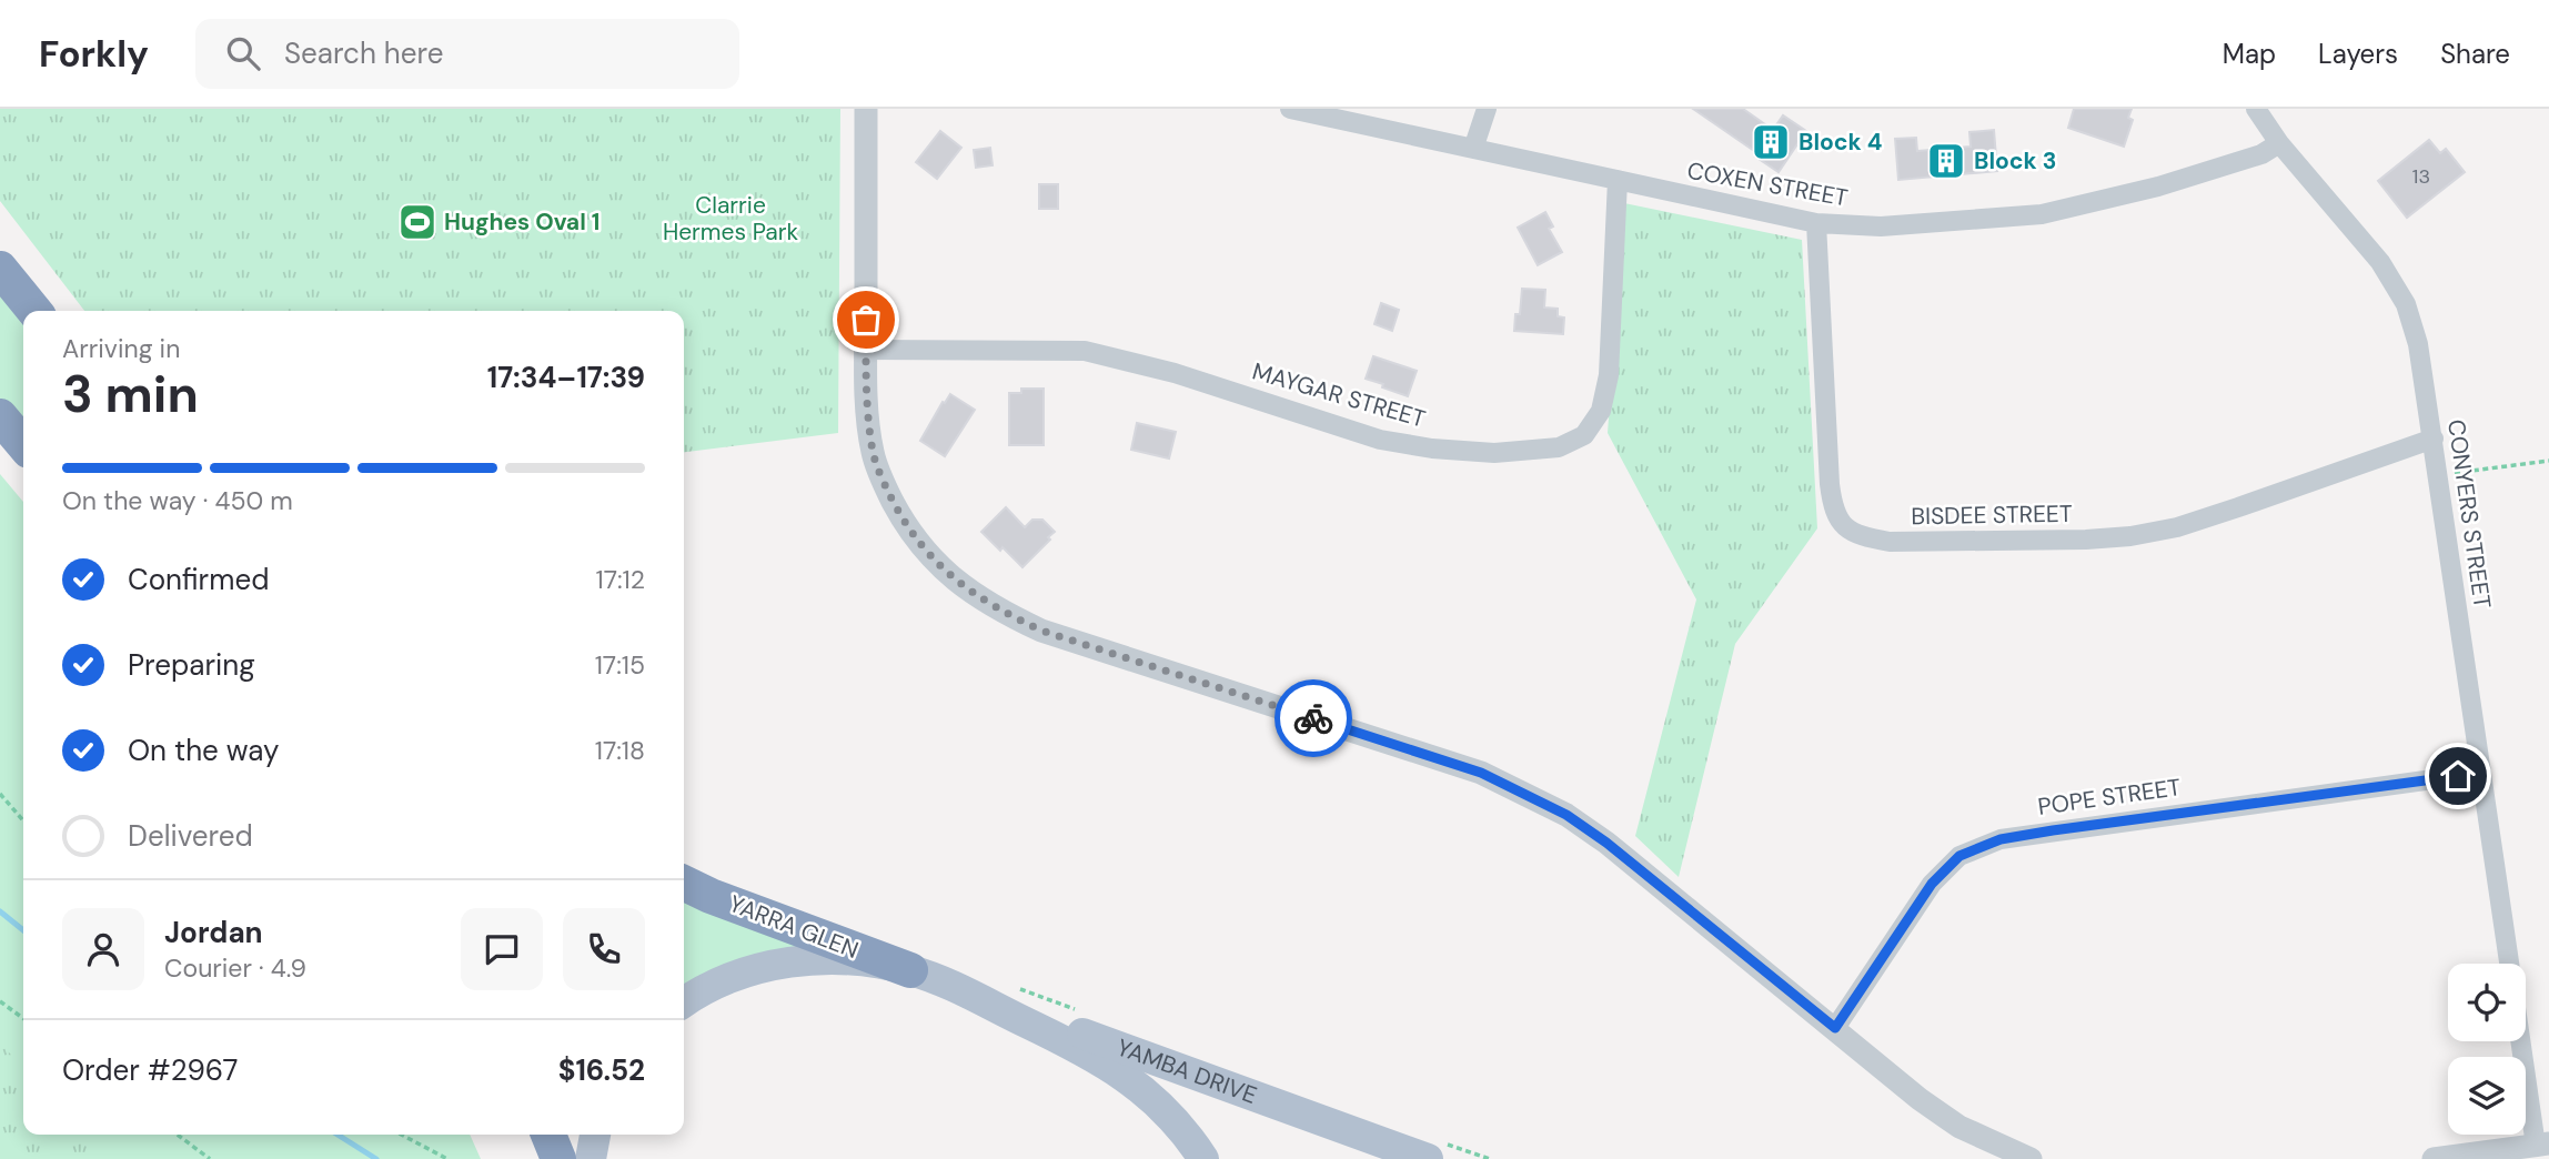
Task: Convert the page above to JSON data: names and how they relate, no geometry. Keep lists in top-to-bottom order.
{
  "streets": {
    "highway": ["YARRA GLEN"],
    "main road": ["YAMBA DRIVE"],
    "street": [
      "COXEN STREET",
      "MAYGAR STREET",
      "CONYERS STREET",
      "BISDEE STREET",
      "POPE STREET"
    ]
  },
  "crossings": [
    ["COXEN STREET", "MAYGAR STREET"],
    ["COXEN STREET", "CONYERS STREET"],
    ["COXEN STREET", "BISDEE STREET"],
    ["CONYERS STREET", "BISDEE STREET"],
    ["CONYERS STREET", "POPE STREET"]
  ],
  "parks": ["Clarrie Hermes Park"],
  "places": {
    "building": ["Block 4", "Block 3"],
    "sports": ["Hughes Oval 1"]
  },
  "house_numbers": ["13"],
  "page": {
    "header": "Forkly",
    "search": "Search here",
    "nav": ["Map", "Layers", "Share"],
    "heading": ["3 min", "Arriving in", "17:34–17:39"],
    "panel": [
      "Jordan",
      "Courier · 4.9",
      "Order #2967",
      "$16.52"
    ],
    "bar": "On the way · 450 m",
    "list": [
      ["Confirmed", "17:12"],
      ["Preparing", "17:15"],
      ["On the way", "17:18"],
      "Delivered"
    ]
  }
}
